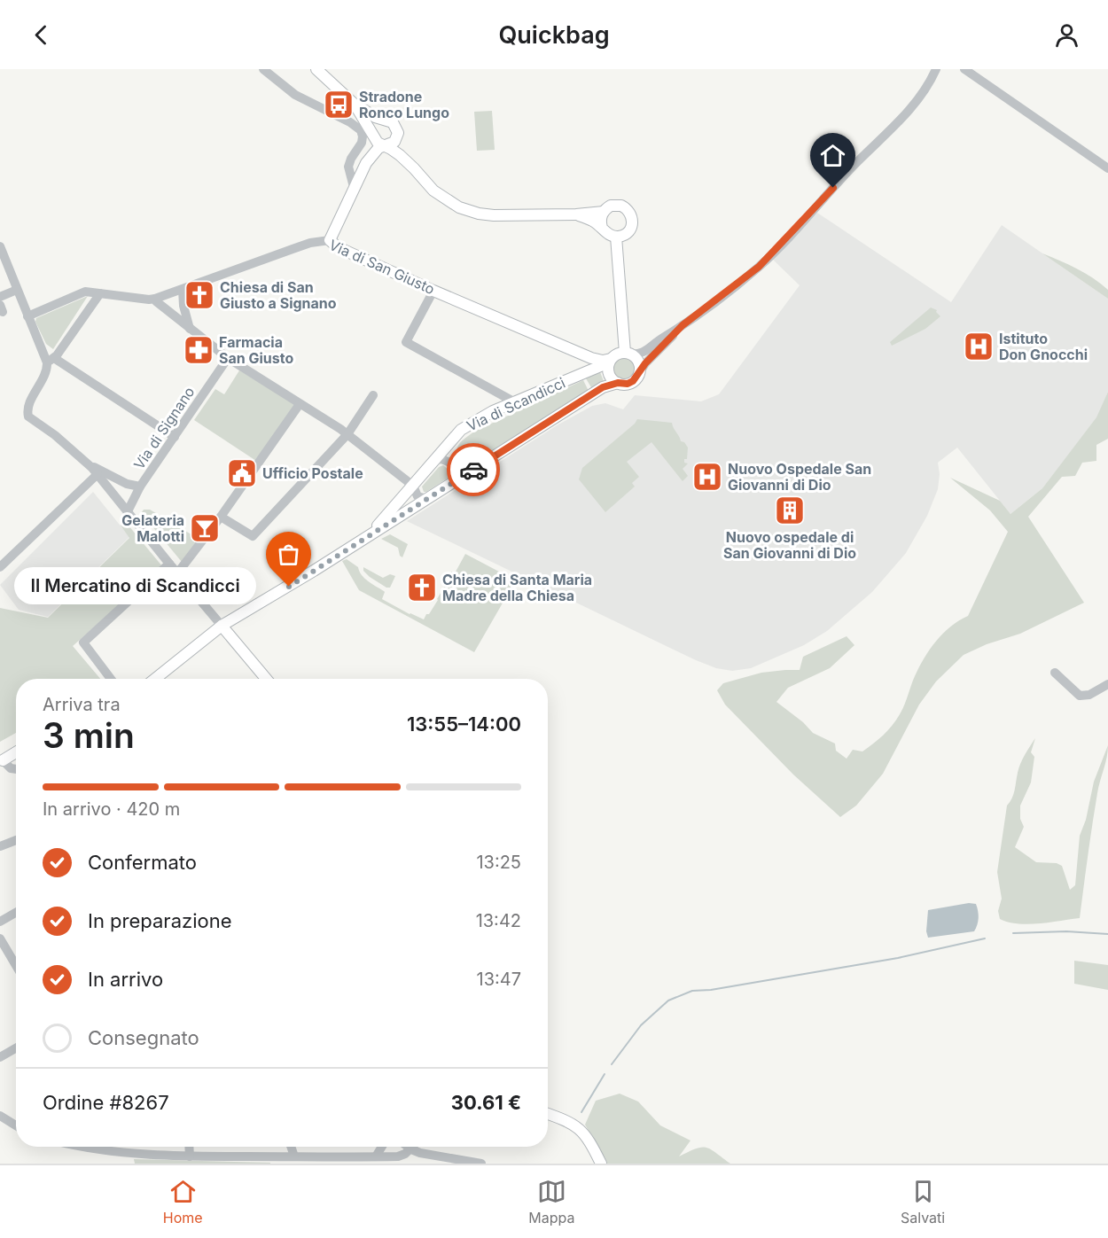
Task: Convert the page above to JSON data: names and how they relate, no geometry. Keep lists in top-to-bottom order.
{
  "streets": {
    "main road": ["Via di San Giusto", "Via di Scandicci"],
    "street": ["Via di Signano"]
  },
  "crossings": [
    ["Via di San Giusto", "Via di Scandicci"]
  ],
  "places": {
    "bus stop": ["Stradone Ronco Lungo"],
    "church": ["Chiesa di San Giusto a Signano", "Chiesa di Santa Maria Madre della Chiesa"],
    "hospital": ["Istituto Don Gnocchi", "Nuovo Ospedale San Giovanni di Dio"],
    "pharmacy": ["Farmacia San Giusto"],
    "public building": ["Ufficio Postale"],
    "building": ["Nuovo ospedale di San Giovanni di Dio"],
    "bar": ["Gelateria Malotti"],
    "other": ["Il Mercatino di Scandicci"]
  },
  "page": {
    "header": "Quickbag",
    "bubble": "Il Mercatino di Scandicci",
    "heading": ["3 min", "Arriva tra", "13:55–14:00"],
    "panel": ["Ordine #8267", "30.61 €"],
    "bar": "In arrivo · 420 m",
    "list": [
      ["Confermato", "13:25"],
      ["In preparazione", "13:42"],
      ["In arrivo", "13:47"],
      "Consegnato"
    ],
    "tabs": ["Home", "Mappa", "Salvati"]
  }
}
